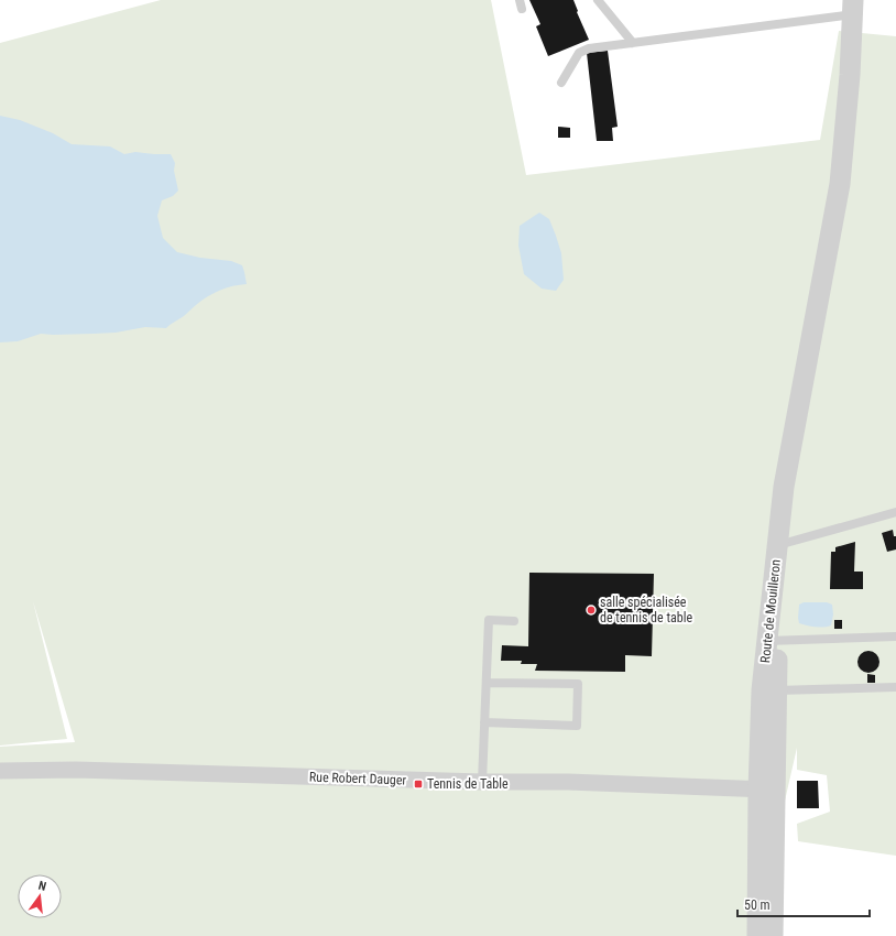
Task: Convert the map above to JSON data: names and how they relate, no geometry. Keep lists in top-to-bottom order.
{
  "streets": {
    "street": ["Route de Mouilleron", "Rue Robert Dauger"]
  },
  "crossings": [
    ["Route de Mouilleron", "Rue Robert Dauger"]
  ],
  "places": {
    "other": ["salle spécialisée de tennis de table"],
    "transit": ["Tennis de Table"]
  },
  "scale_bar": "50 m",
  "north": "top"
}
